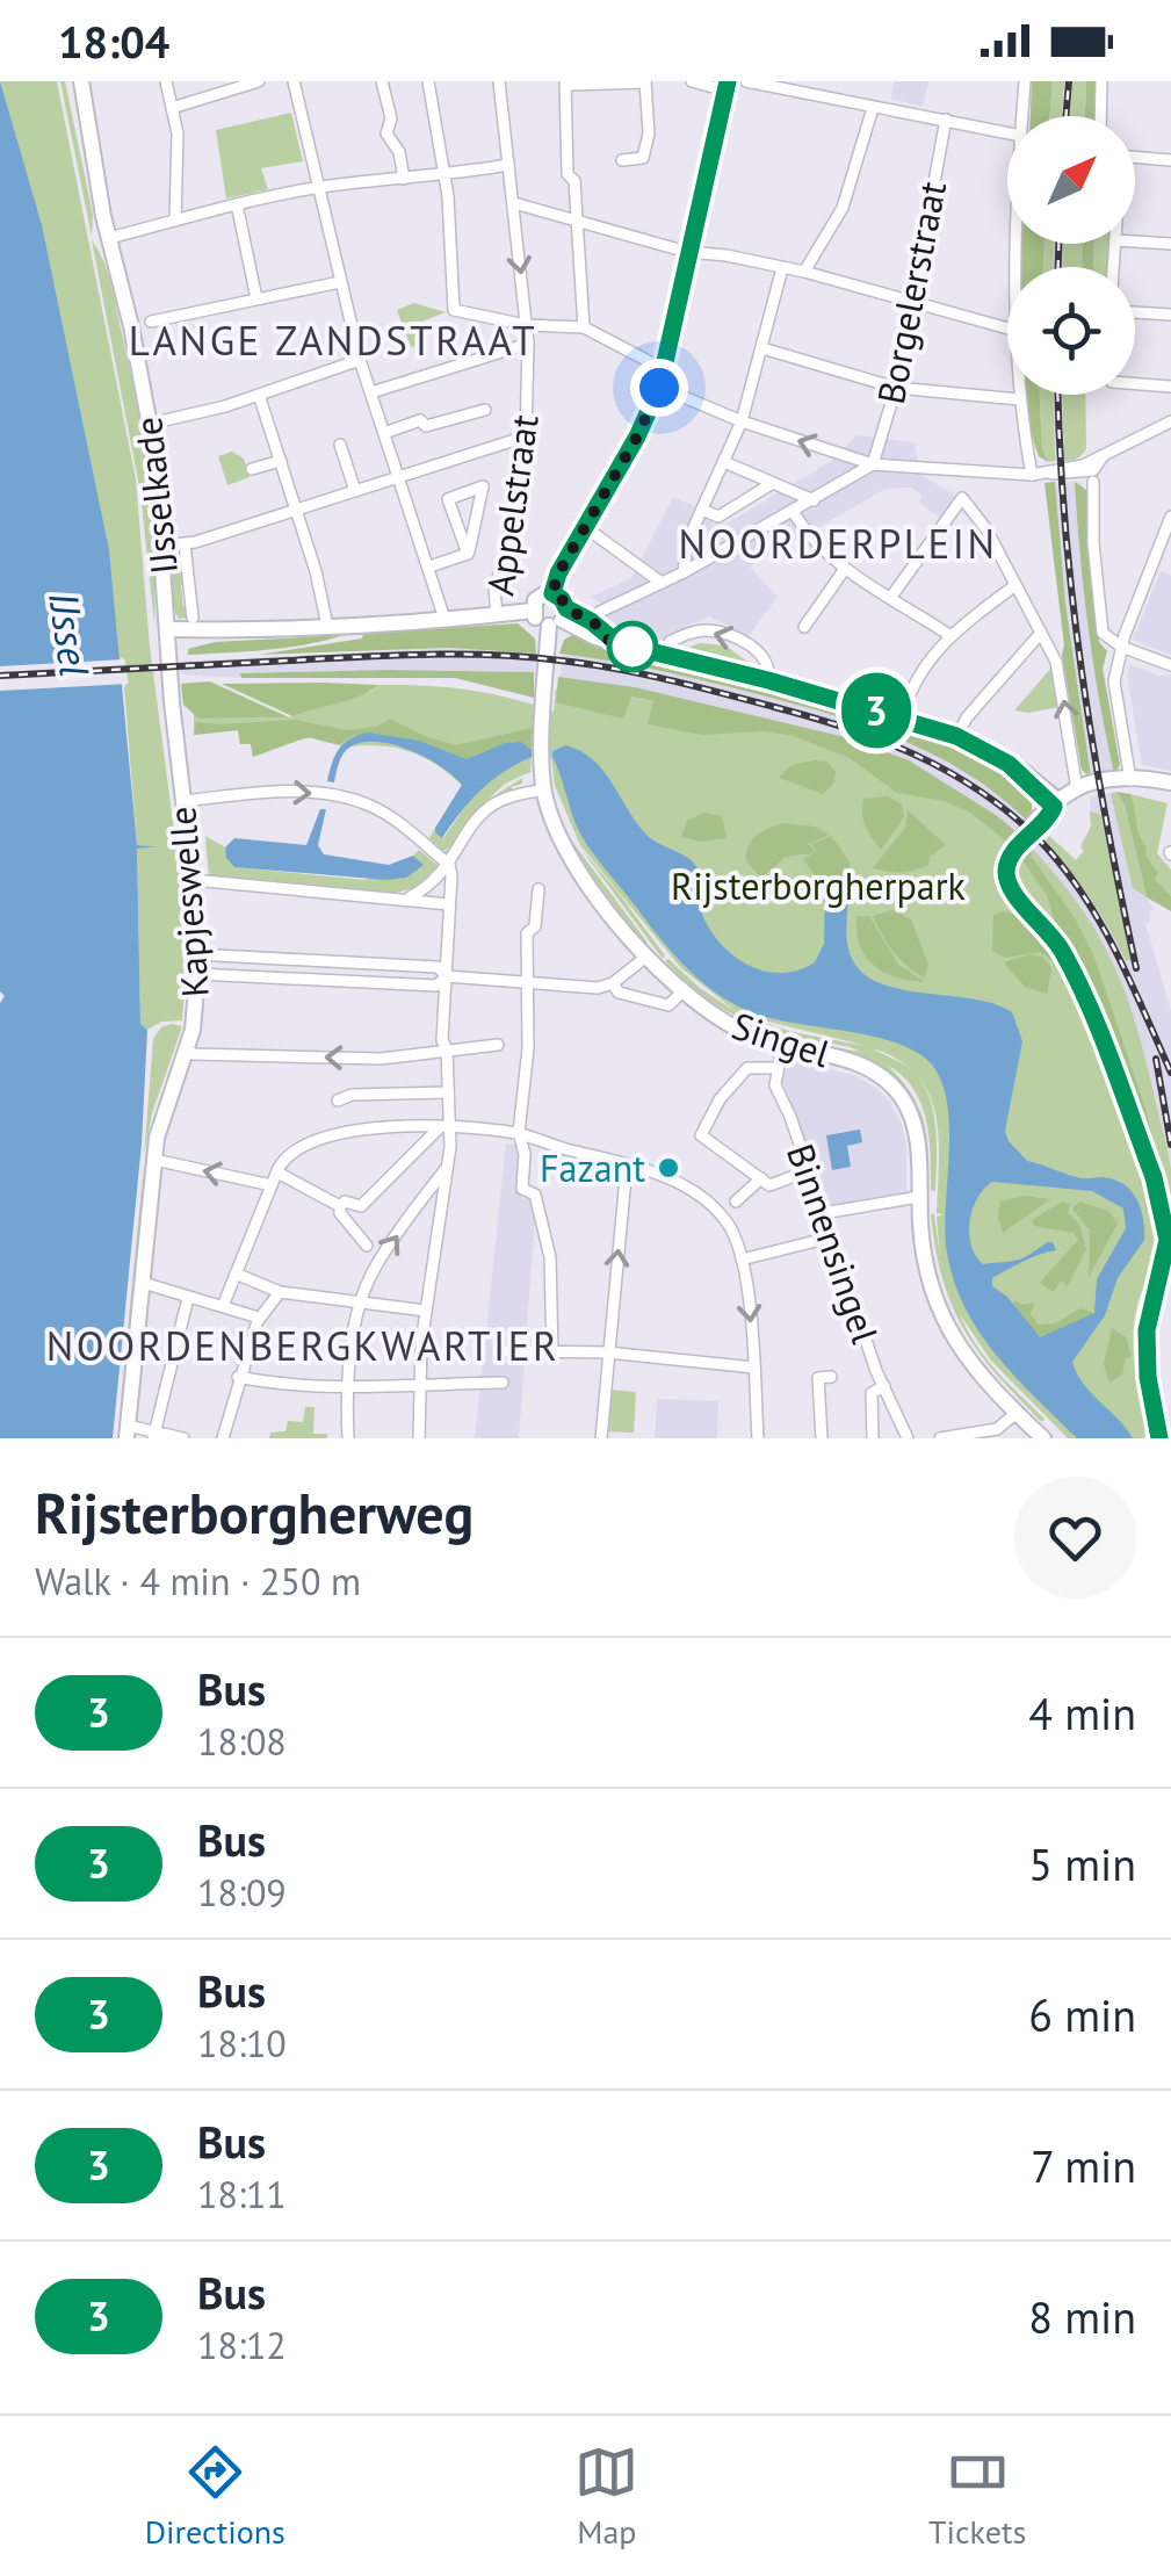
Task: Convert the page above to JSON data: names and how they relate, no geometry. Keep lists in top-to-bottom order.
{
  "streets": {
    "street": [
      "Borgelerstraat",
      "IJsselkade",
      "Appelstraat",
      "Kapjeswelle",
      "Singel",
      "Binnensingel"
    ]
  },
  "crossings": [
    ["IJsselkade", "Kapjeswelle"],
    ["Singel", "Binnensingel"]
  ],
  "districts": ["LANGE ZANDSTRAAT", "NOORDERPLEIN", "NOORDENBERGKWARTIER"],
  "water": ["IJssel"],
  "parks": ["Rijsterborgherpark"],
  "places": ["Fazant"],
  "lines": ["bus line 3"],
  "north": "top right",
  "page": {
    "status": "18:04",
    "on_map": "3",
    "heading": ["Rijsterborgherweg", "Walk · 4 min · 250 m"],
    "list": [
      {
        "mark": "3",
        "name": "Bus",
        "note": "18:08",
        "value": "4 min"
      },
      {
        "mark": "3",
        "name": "Bus",
        "note": "18:09",
        "value": "5 min"
      },
      {
        "mark": "3",
        "name": "Bus",
        "note": "18:10",
        "value": "6 min"
      },
      {
        "mark": "3",
        "name": "Bus",
        "note": "18:11",
        "value": "7 min"
      },
      {
        "mark": "3",
        "name": "Bus",
        "note": "18:12",
        "value": "8 min"
      }
    ],
    "tabs": ["Directions", "Map", "Tickets"]
  }
}
